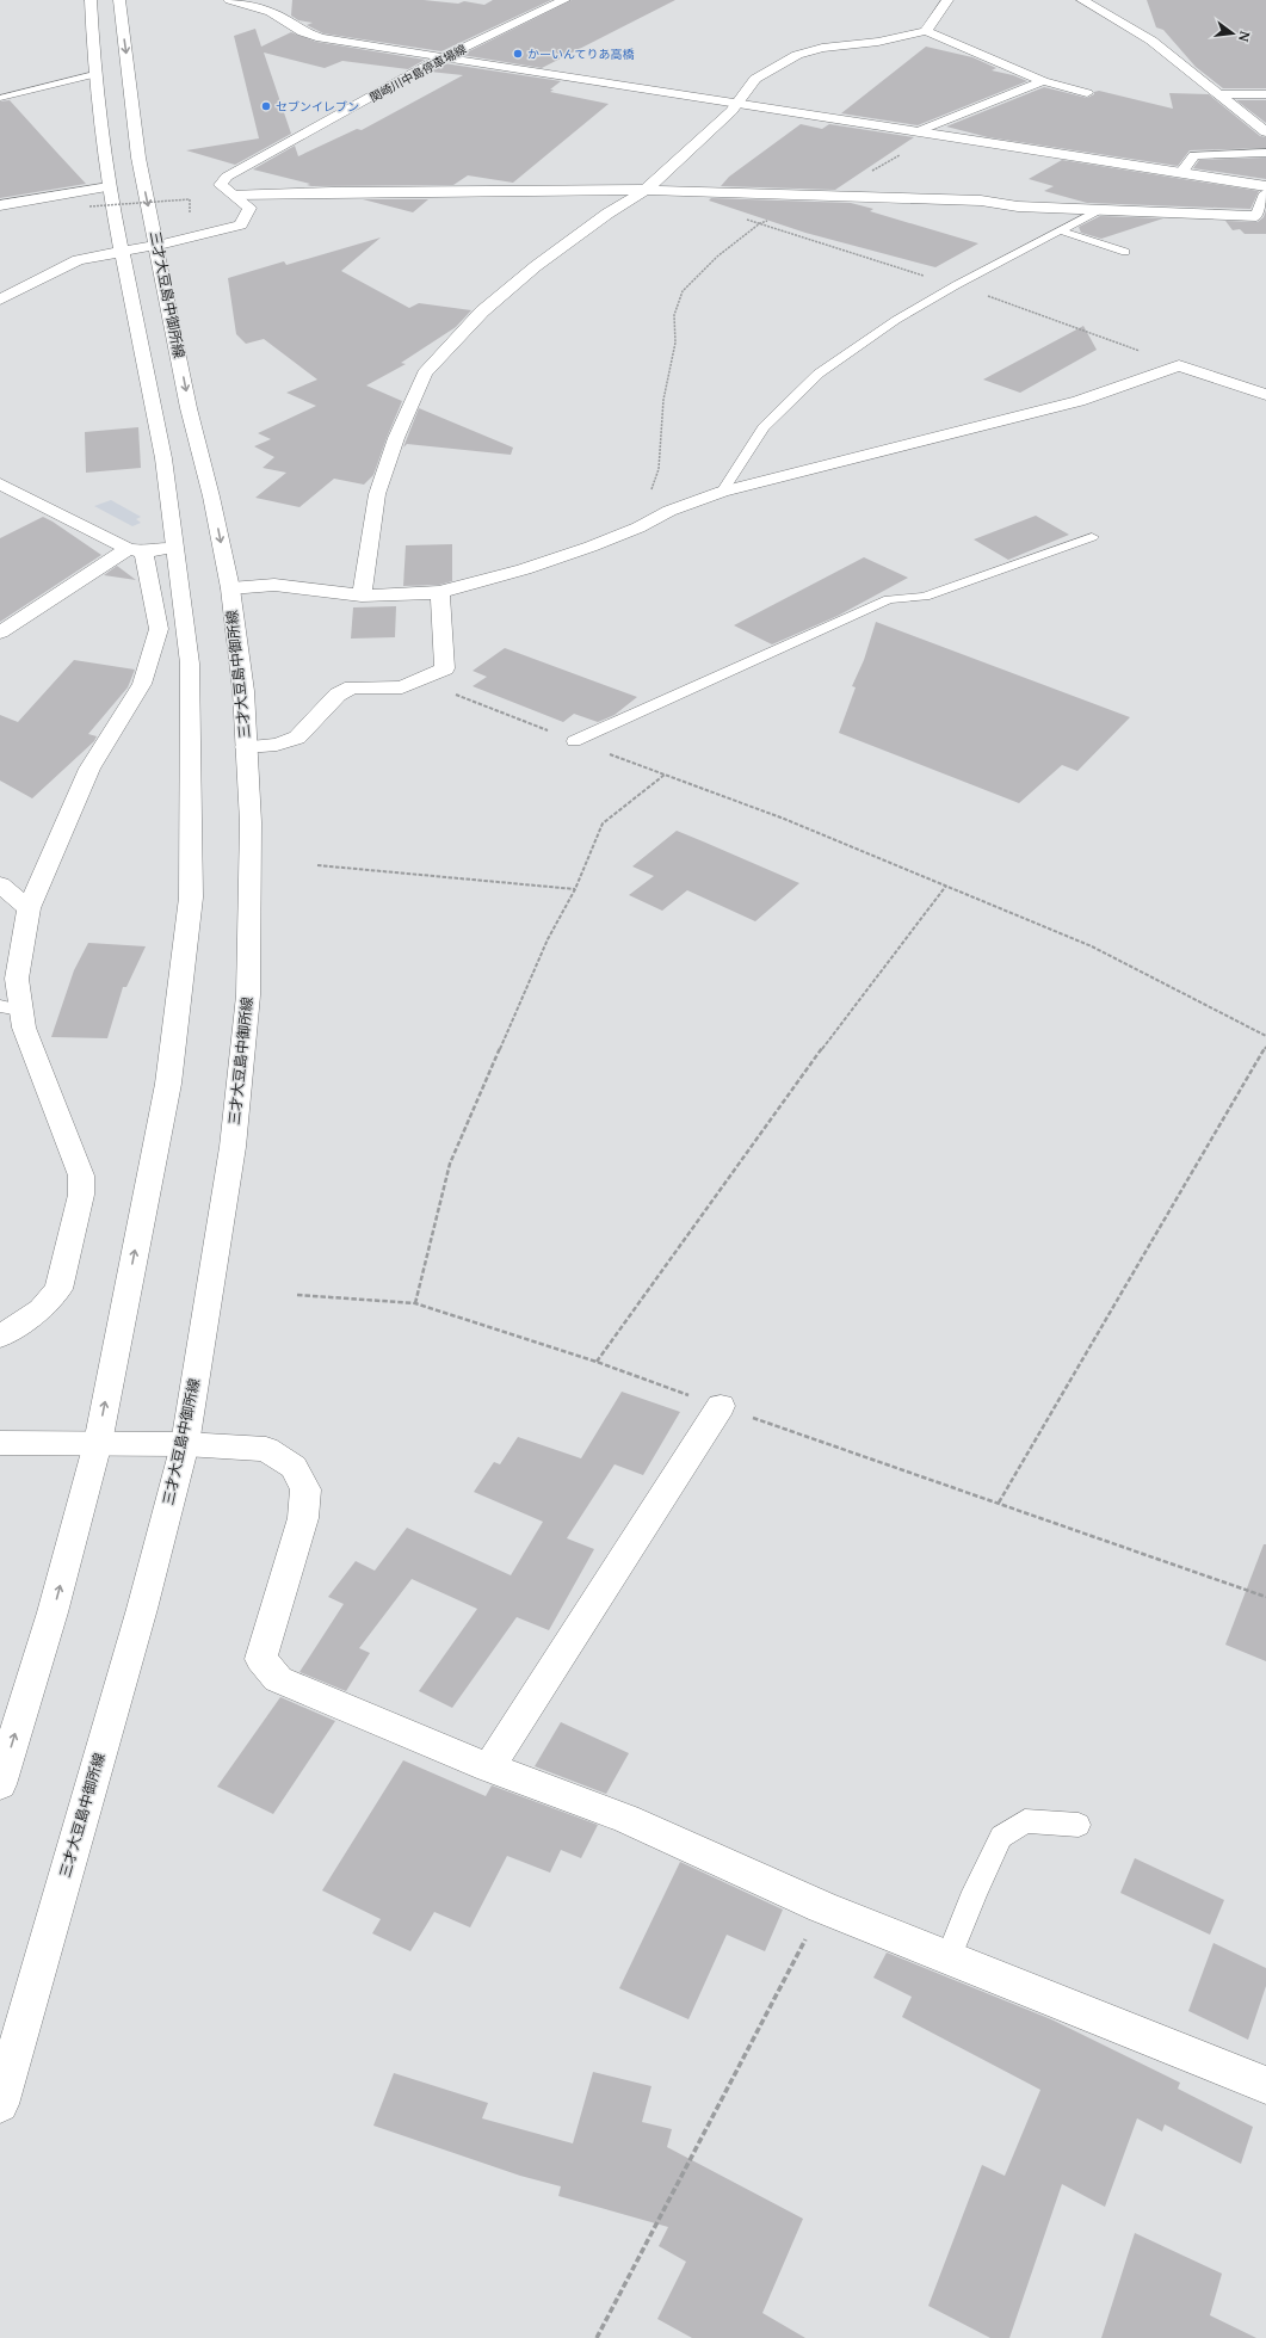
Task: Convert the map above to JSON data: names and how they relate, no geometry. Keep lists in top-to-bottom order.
{
  "streets": {
    "street": ["関崎川中島停車場線", "三才大豆島中御所線"]
  },
  "crossings": [
    ["関崎川中島停車場線", "三才大豆島中御所線"]
  ],
  "places": ["かーいんてりあ高橋", "セブンイレブン"],
  "north": "right"
}
